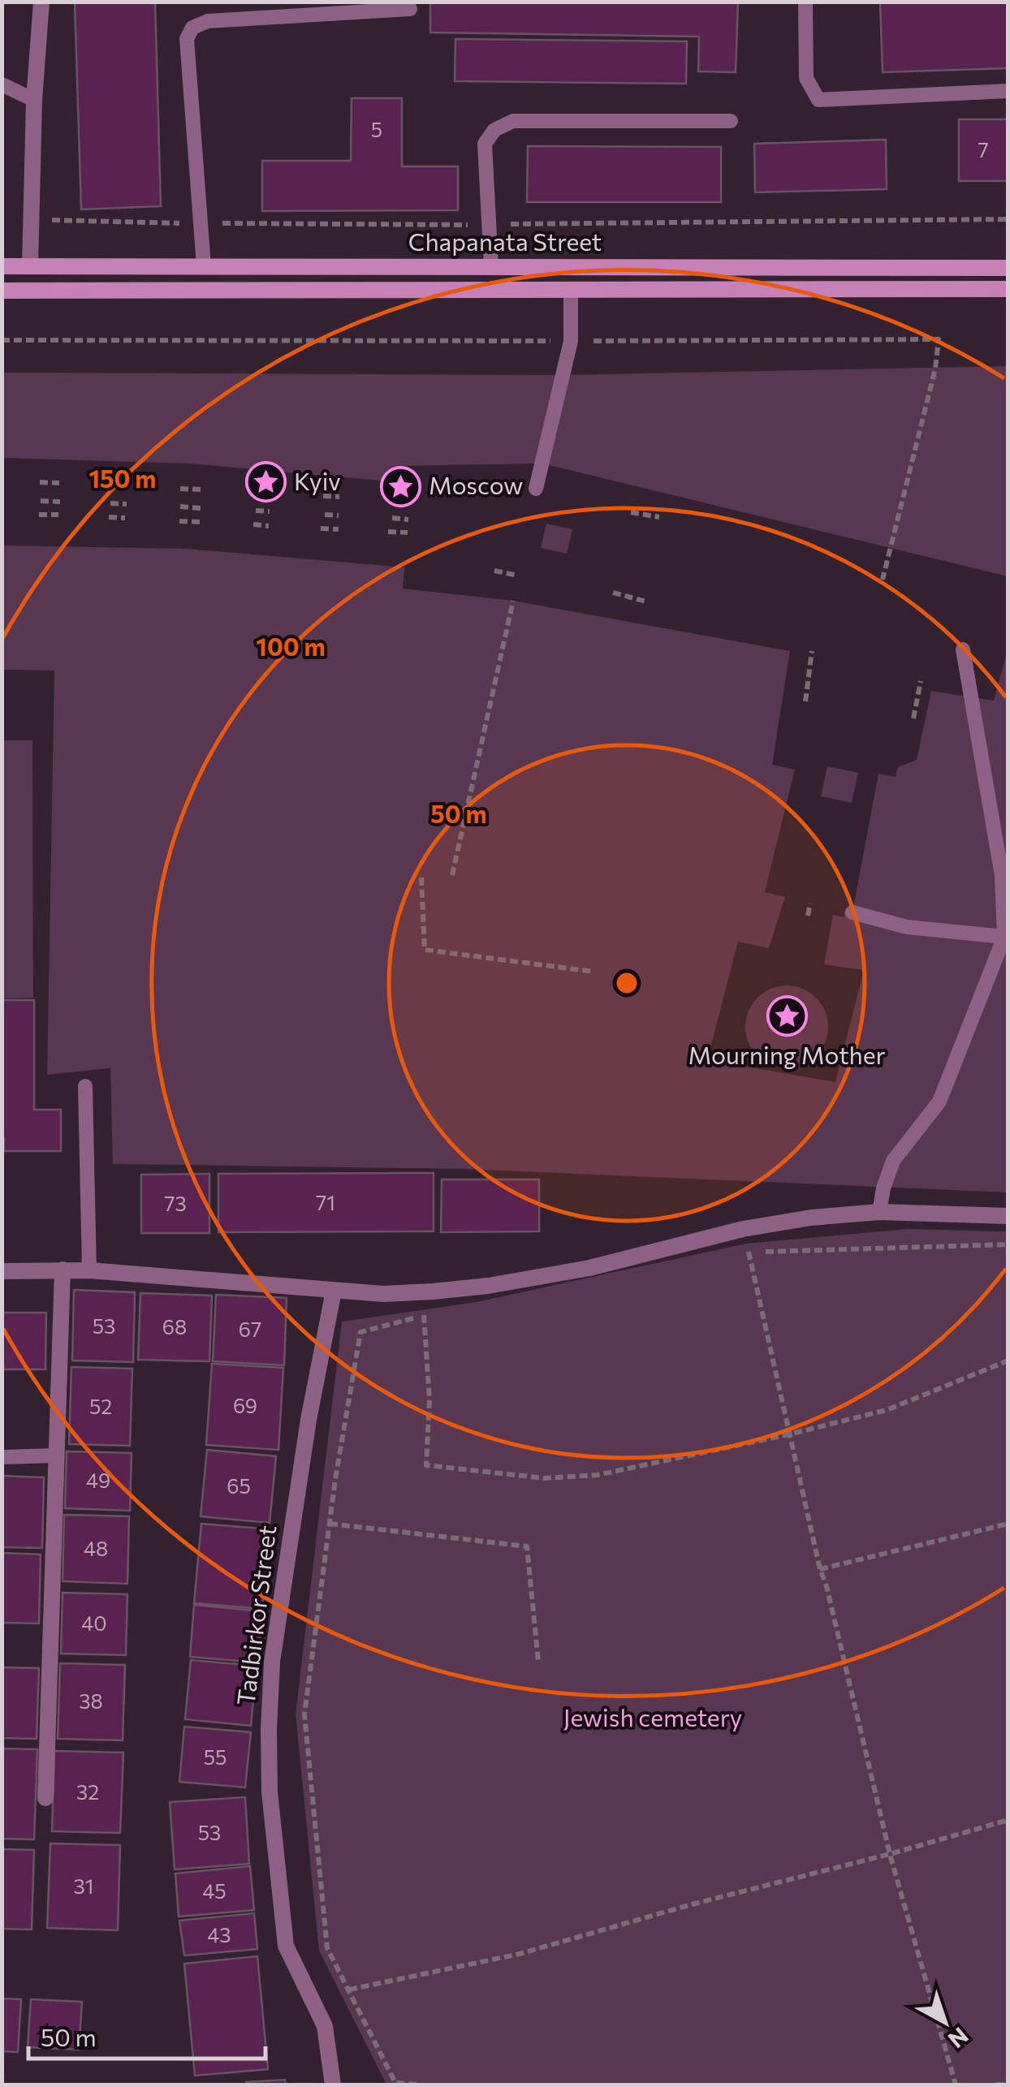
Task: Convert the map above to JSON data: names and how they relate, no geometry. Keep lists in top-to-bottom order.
{
  "streets": {
    "main road": ["Chapanata Street"],
    "street": ["Tadbirkor Street"]
  },
  "parks": ["Jewish cemetery"],
  "places": {
    "place": ["Kyiv", "Moscow", "Mourning Mother"]
  },
  "house_numbers": [
    "5",
    "7",
    "71",
    "73",
    "53",
    "68",
    "67",
    "69",
    "52",
    "49",
    "65",
    "48",
    "40",
    "38",
    "55",
    "32",
    "53",
    "31",
    "45",
    "43"
  ],
  "scale_bar": "50 m",
  "north": "bottom right",
  "rings": ["150 m", "100 m", "50 m"]
}
